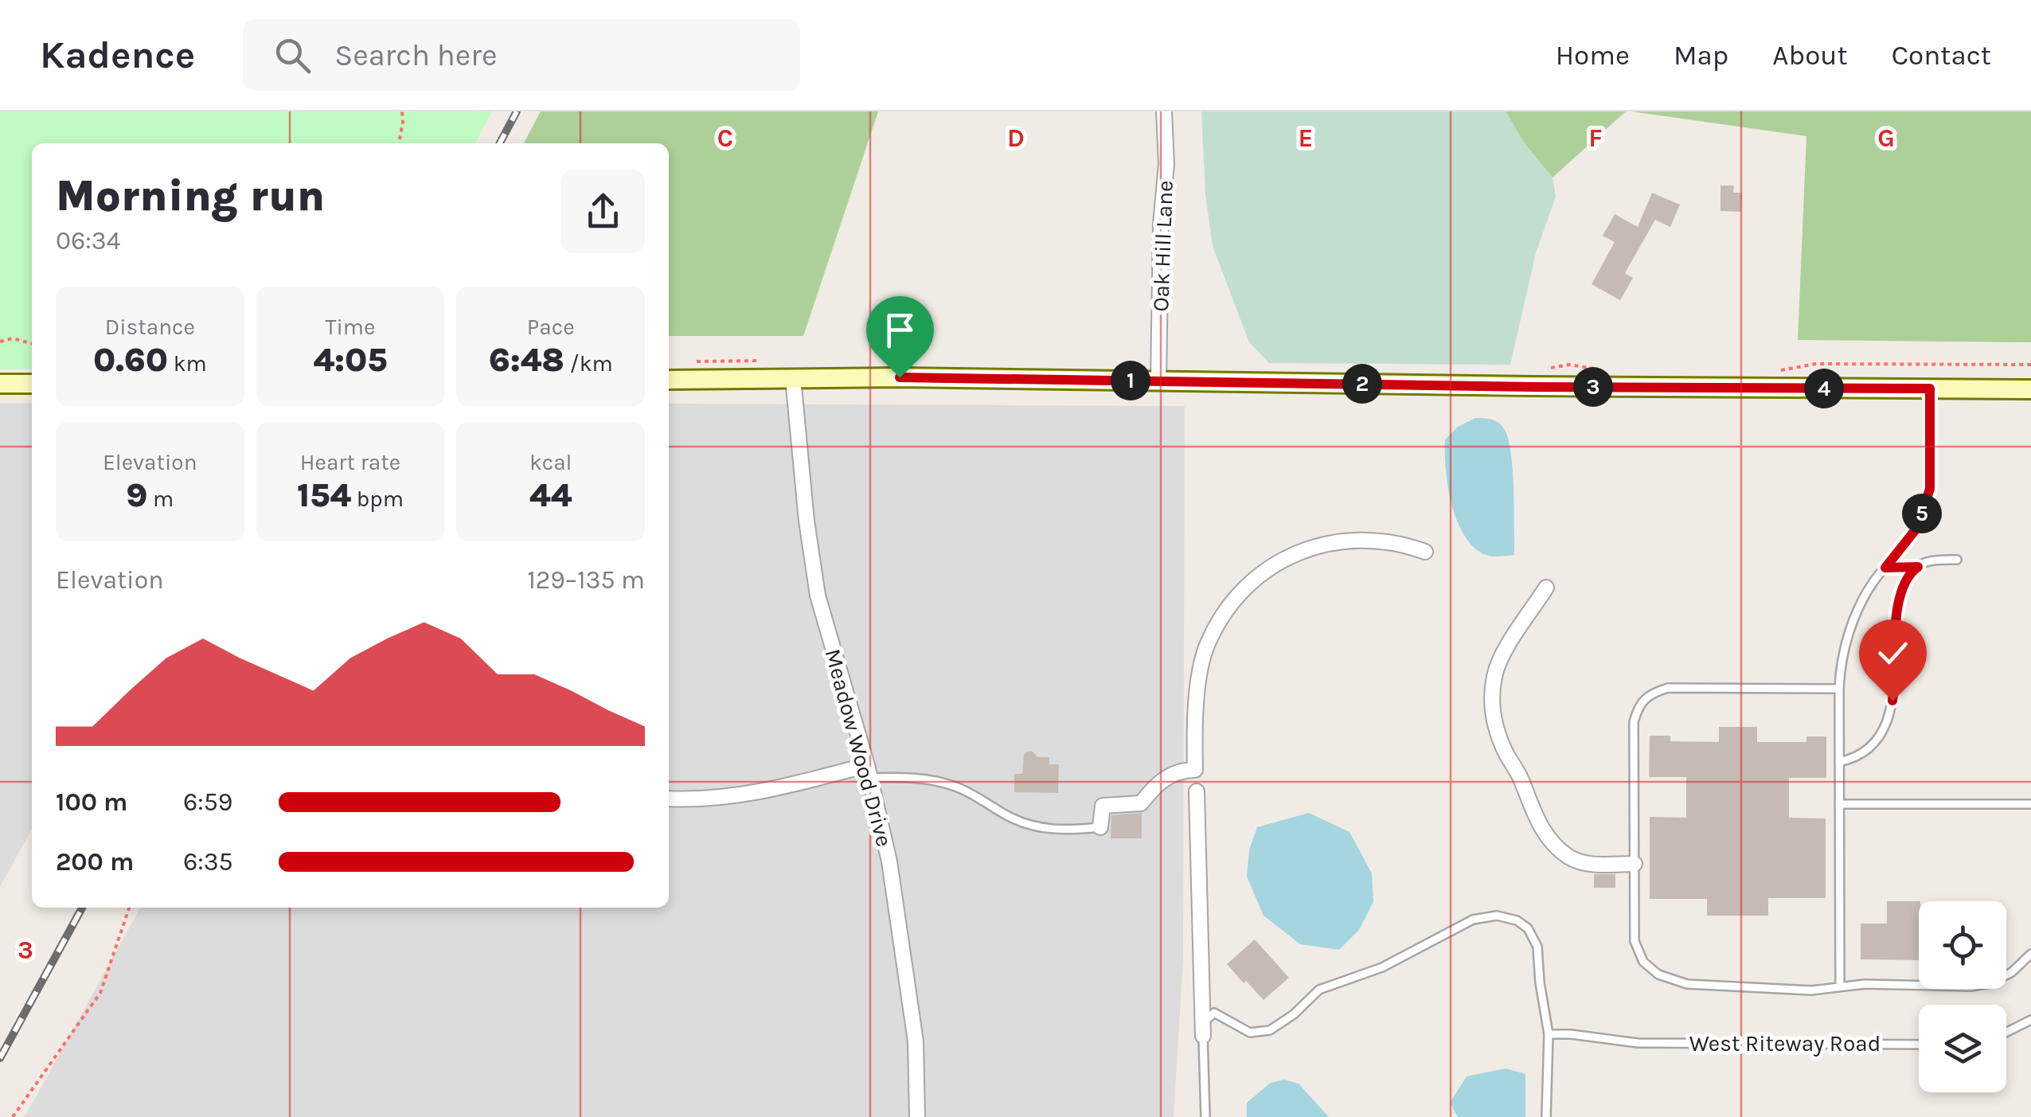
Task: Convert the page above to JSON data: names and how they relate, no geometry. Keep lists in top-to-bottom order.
{
  "streets": {
    "street": ["Oak Hill Lane", "Meadow Wood Drive"],
    "lane": ["West Riteway Road"]
  },
  "page": {
    "header": "Kadence",
    "search": "Search here",
    "nav": [
      "Home",
      "Map",
      "About",
      "Contact"
    ],
    "heading": ["Morning run", "06:34"],
    "stats": [
      ["Distance", "0.60 km"],
      ["Time", "4:05"],
      ["Pace", "6:48 /km"],
      ["Elevation", "9 m"],
      ["Heart rate", "154 bpm"],
      ["kcal", "44"]
    ],
    "pins": [
      "1",
      "2",
      "3",
      "4",
      "5"
    ],
    "chart": ["Elevation", "129–135 m"],
    "list": [
      {
        "name": "100 m",
        "note": "6:59"
      },
      {
        "name": "200 m",
        "note": "6:35"
      }
    ]
  },
  "grid": {
    "columns": [
      "C",
      "D",
      "E",
      "F",
      "G"
    ],
    "rows": ["3"]
  }
}
